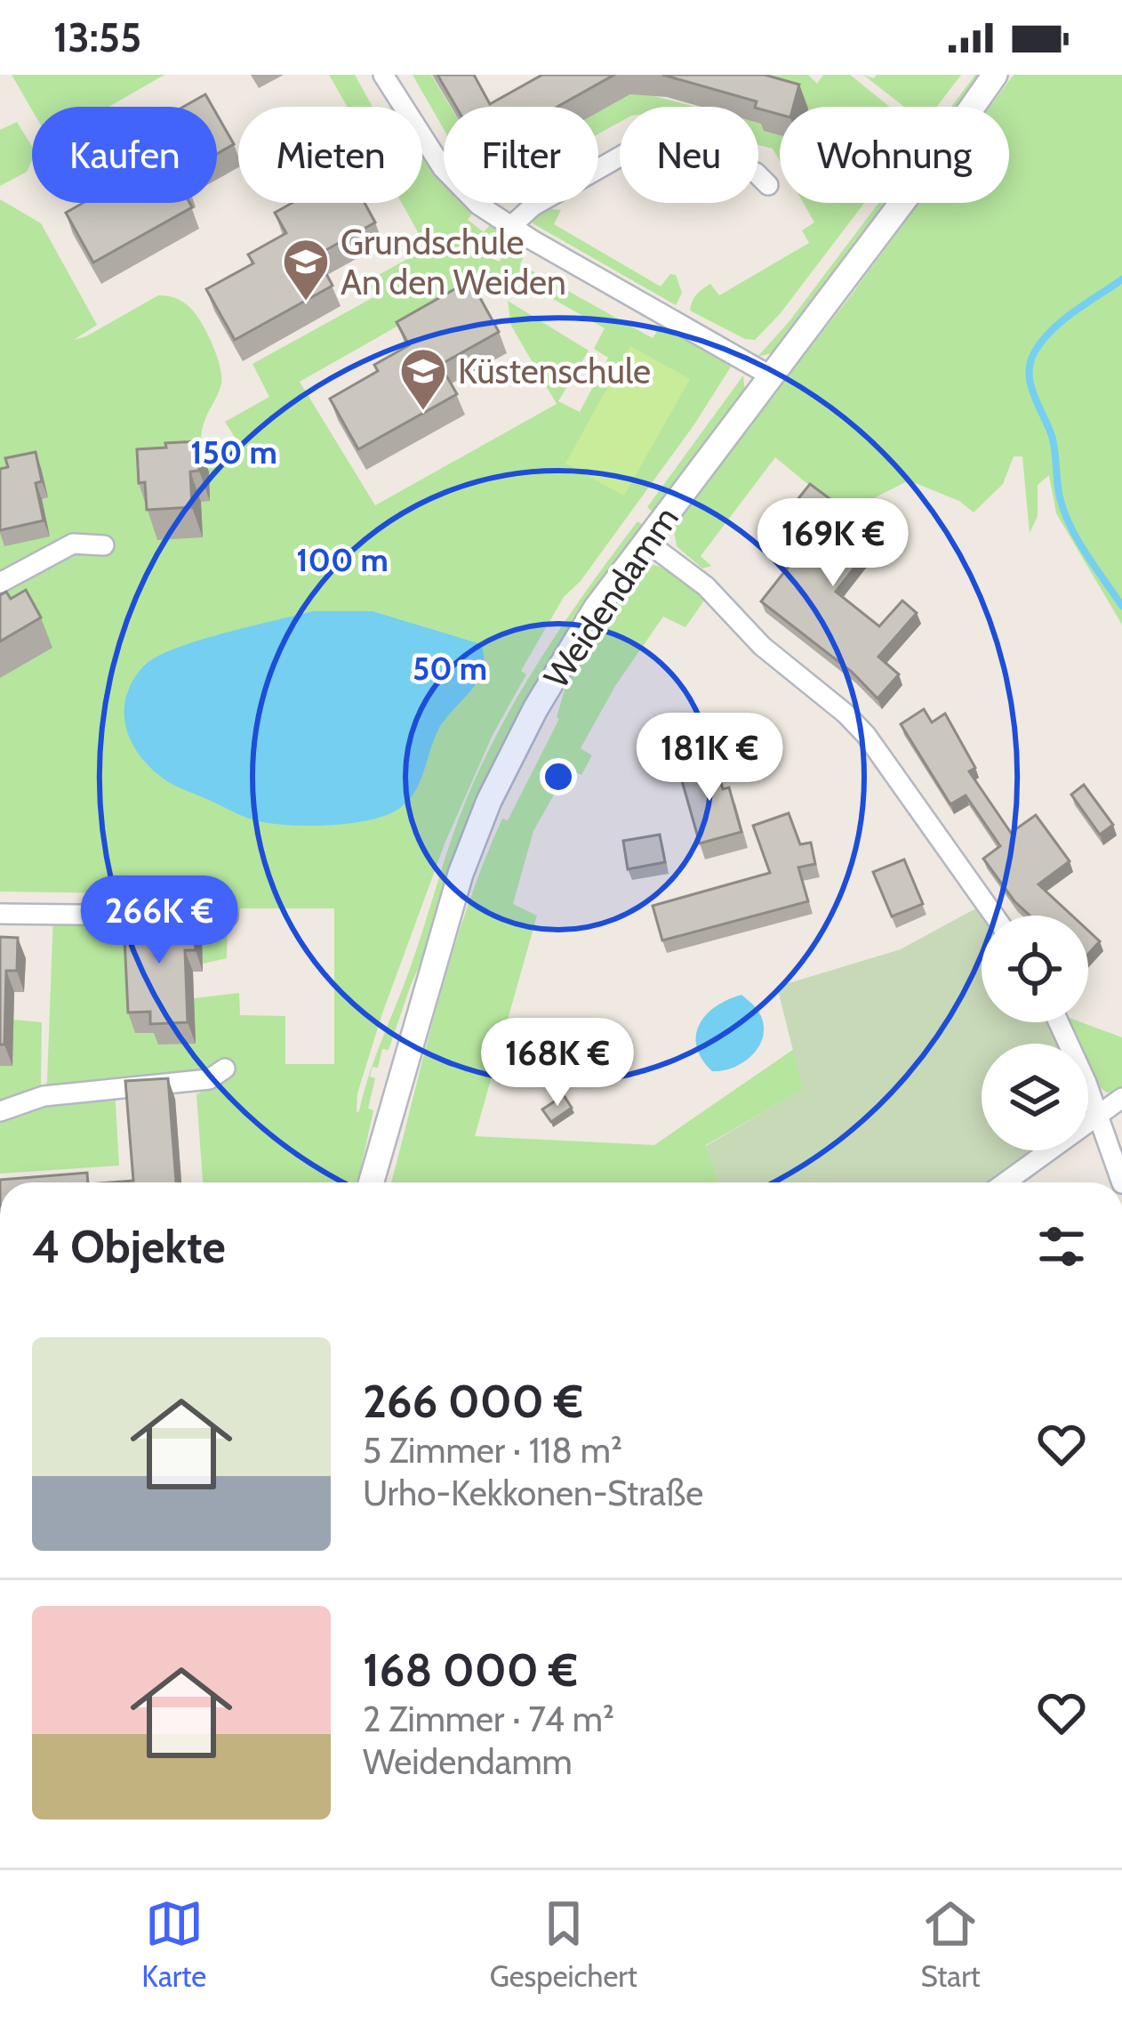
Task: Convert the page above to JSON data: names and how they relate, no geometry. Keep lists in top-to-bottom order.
{
  "streets": {
    "street": ["Weidendamm"]
  },
  "places": {
    "school or university": ["Grundschule An den Weiden", "Küstenschule"]
  },
  "page": {
    "status": "13:55",
    "chip": [
      "Kaufen",
      "Mieten",
      "Filter",
      "Neu",
      "Wohnung"
    ],
    "price": [
      "169K €",
      "181K €",
      "266K €",
      "168K €"
    ],
    "heading": "4 Objekte",
    "list": [
      {
        "name": "266 000 €",
        "note": "5 Zimmer · 118 m² · Urho-Kekkonen-Straße"
      },
      {
        "name": "168 000 €",
        "note": "2 Zimmer · 74 m² · Weidendamm"
      }
    ],
    "tabs": ["Karte", "Gespeichert", "Start"]
  },
  "rings": ["150 m", "100 m", "50 m"]
}
